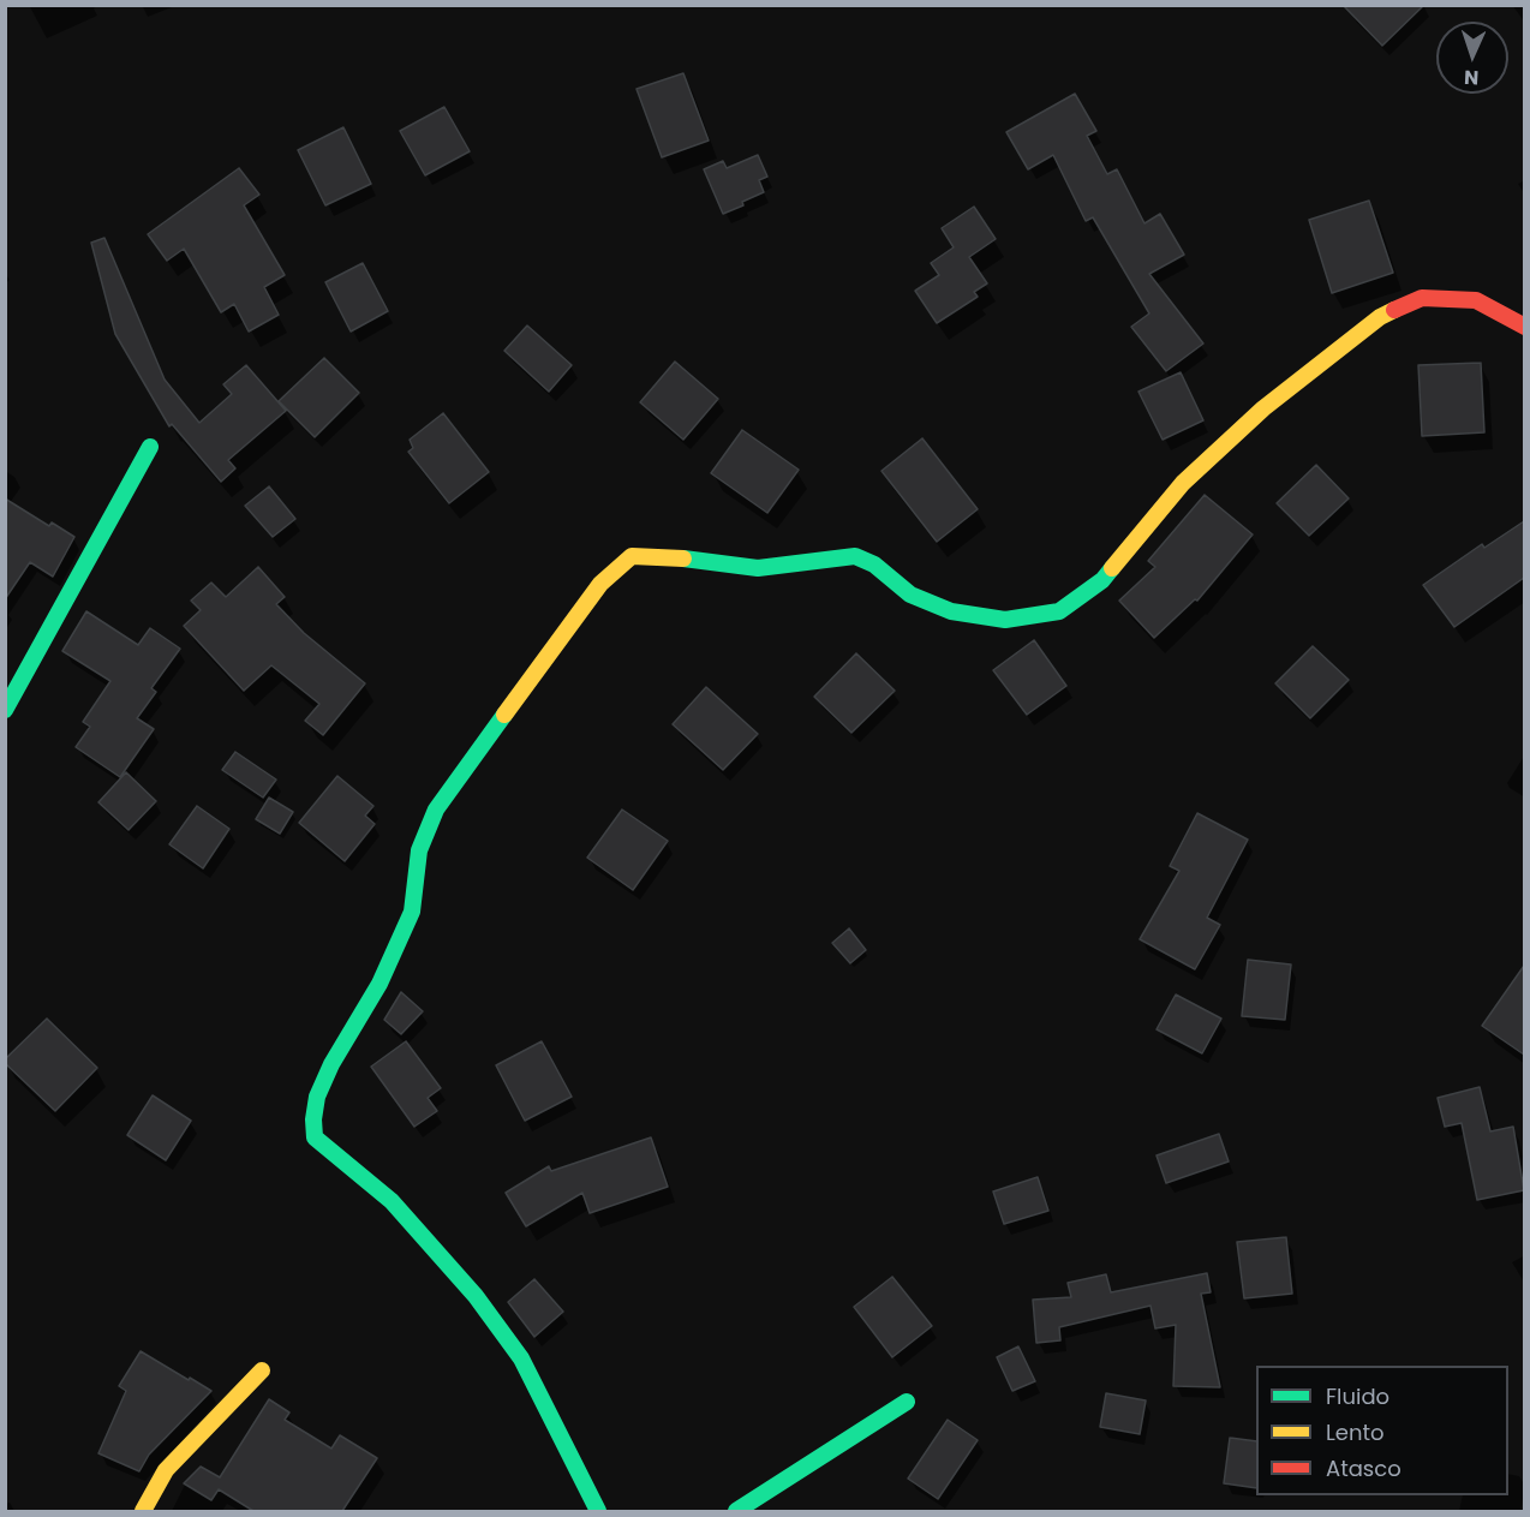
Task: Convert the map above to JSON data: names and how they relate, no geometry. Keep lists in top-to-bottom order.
{
  "legend": ["Fluido", "Lento", "Atasco"],
  "north": "bottom"
}
